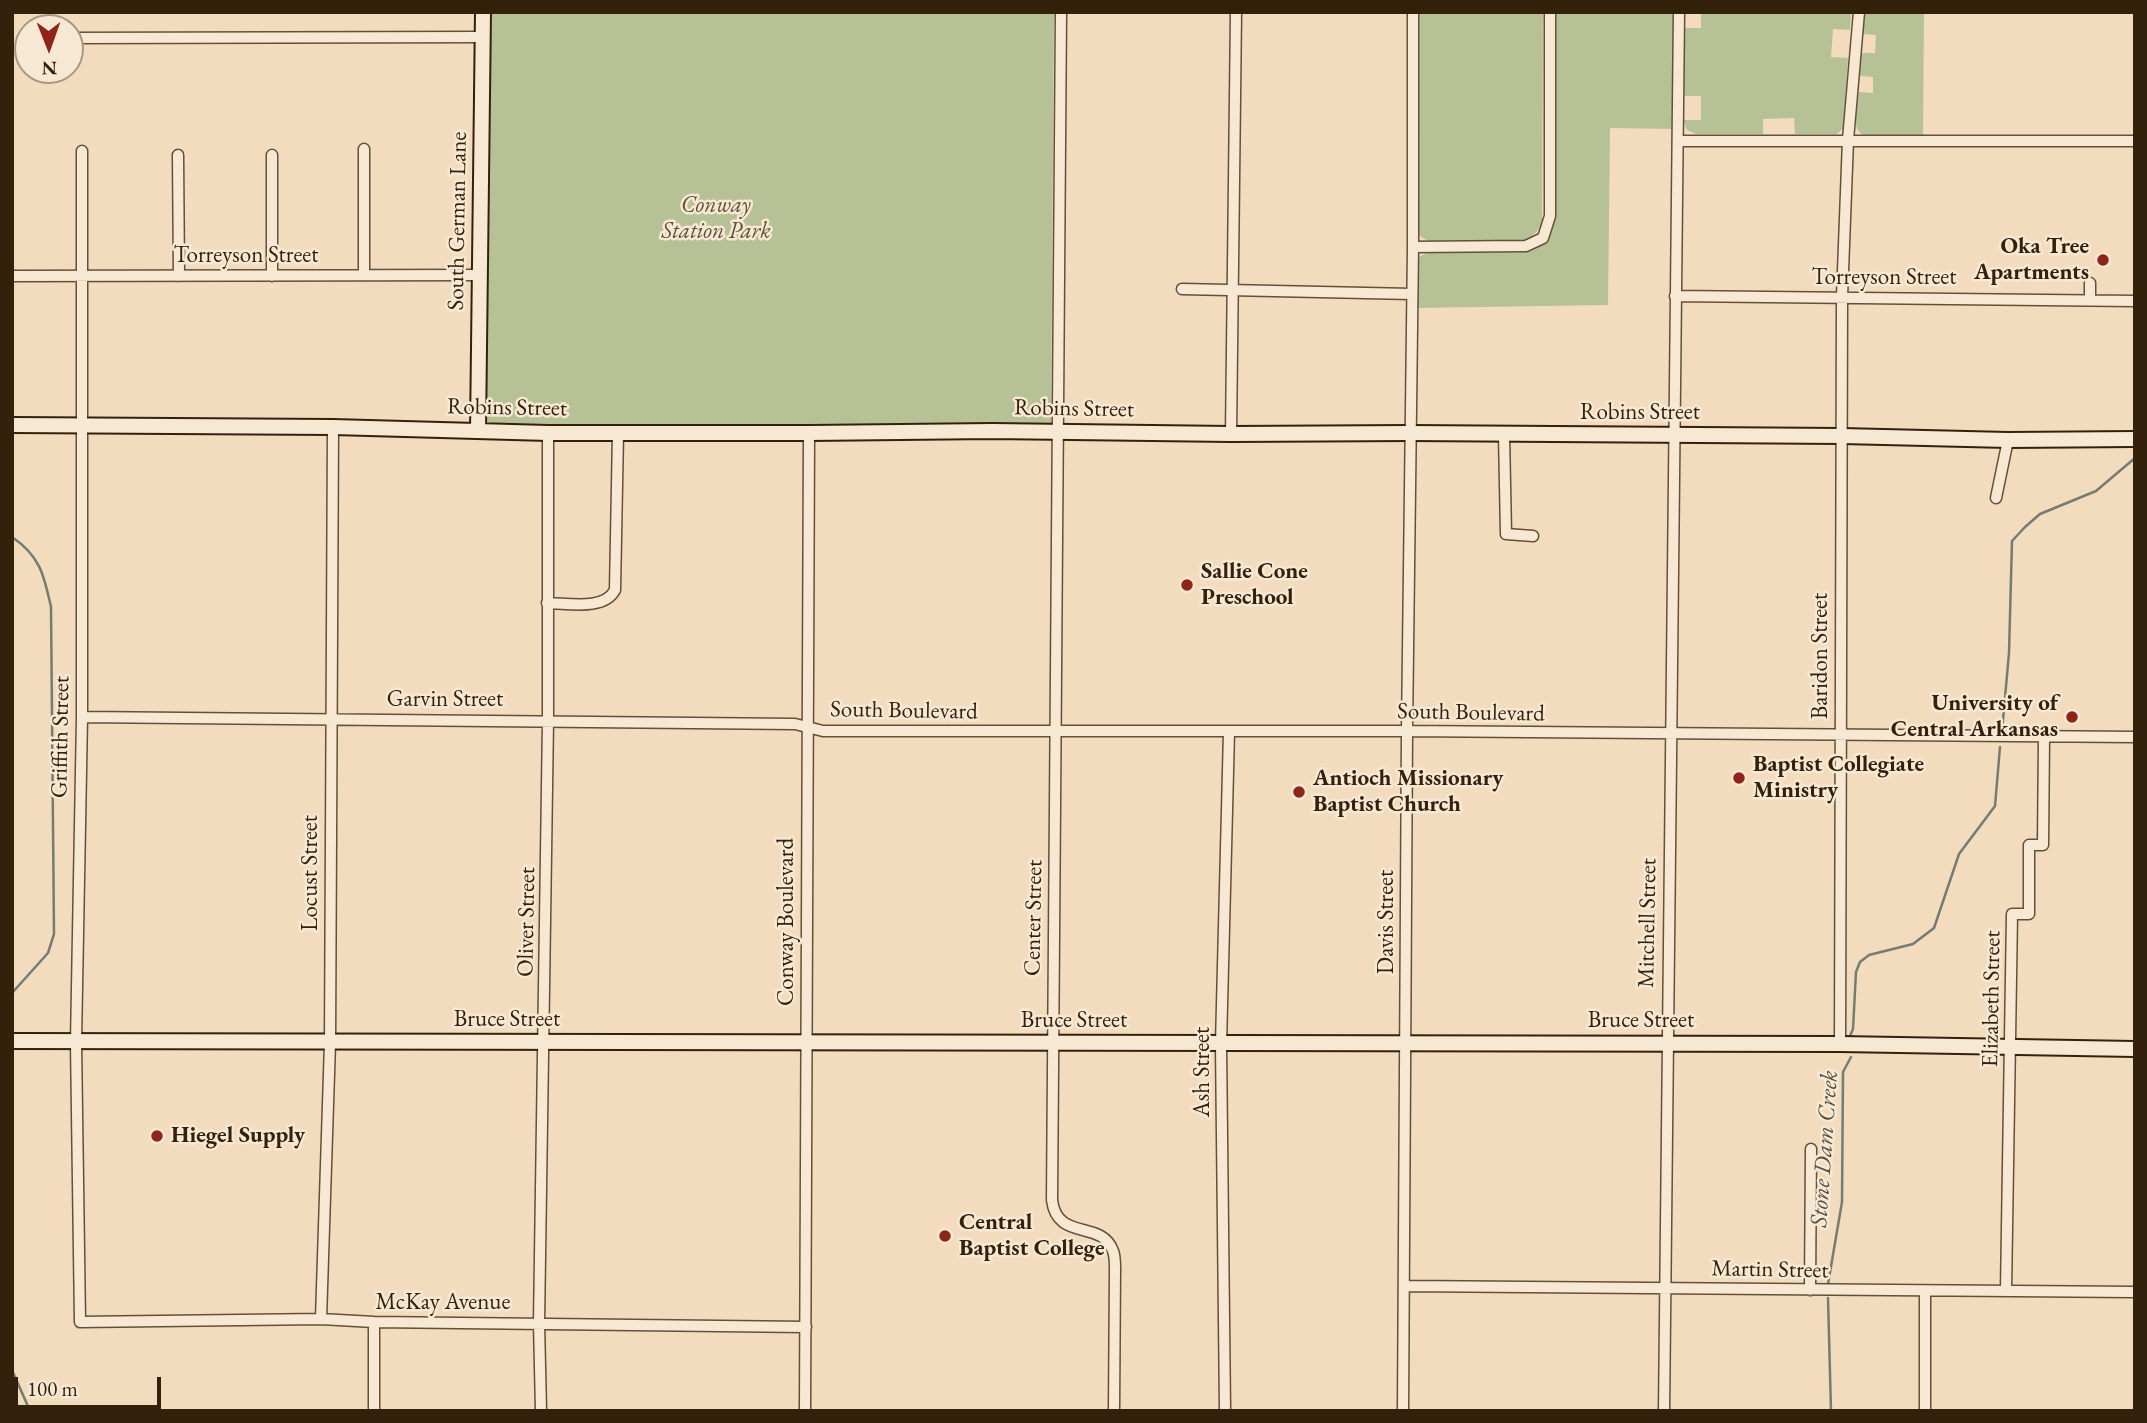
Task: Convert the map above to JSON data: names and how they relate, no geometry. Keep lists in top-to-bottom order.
{
  "streets": {
    "street": [
      "South German Lane",
      "Torreyson Street",
      "Robins Street",
      "Baridon Street",
      "Garvin Street",
      "South Boulevard",
      "Griffith Street",
      "Locust Street",
      "Center Street",
      "Oliver Street",
      "Conway Boulevard",
      "Davis Street",
      "Mitchell Street",
      "Elizabeth Street",
      "Bruce Street",
      "Ash Street",
      "Martin Street",
      "McKay Avenue"
    ]
  },
  "crossings": [
    ["South German Lane", "Torreyson Street"],
    ["South German Lane", "Robins Street"],
    ["Torreyson Street", "Baridon Street"],
    ["Torreyson Street", "Griffith Street"],
    ["Torreyson Street", "Mitchell Street"],
    ["Robins Street", "Baridon Street"],
    ["Robins Street", "Griffith Street"],
    ["Robins Street", "Locust Street"],
    ["Robins Street", "Center Street"],
    ["Robins Street", "Oliver Street"],
    ["Robins Street", "Conway Boulevard"],
    ["Robins Street", "Davis Street"],
    ["Robins Street", "Mitchell Street"],
    ["Baridon Street", "South Boulevard"],
    ["Baridon Street", "Bruce Street"],
    ["Garvin Street", "South Boulevard"],
    ["Garvin Street", "Griffith Street"],
    ["Garvin Street", "Locust Street"],
    ["Garvin Street", "Oliver Street"],
    ["Garvin Street", "Conway Boulevard"],
    ["South Boulevard", "Center Street"],
    ["South Boulevard", "Conway Boulevard"],
    ["South Boulevard", "Davis Street"],
    ["South Boulevard", "Mitchell Street"],
    ["South Boulevard", "Elizabeth Street"],
    ["South Boulevard", "Ash Street"],
    ["Griffith Street", "Bruce Street"],
    ["Griffith Street", "McKay Avenue"],
    ["Locust Street", "Bruce Street"],
    ["Locust Street", "McKay Avenue"],
    ["Center Street", "Bruce Street"],
    ["Oliver Street", "Bruce Street"],
    ["Oliver Street", "McKay Avenue"],
    ["Conway Boulevard", "Bruce Street"],
    ["Conway Boulevard", "McKay Avenue"],
    ["Davis Street", "Bruce Street"],
    ["Davis Street", "Martin Street"],
    ["Mitchell Street", "Bruce Street"],
    ["Mitchell Street", "Martin Street"],
    ["Elizabeth Street", "Bruce Street"],
    ["Elizabeth Street", "Martin Street"],
    ["Bruce Street", "Ash Street"]
  ],
  "water": ["Stone Dam Creek"],
  "parks": ["Conway Station Park"],
  "places": [
    "Oka Tree Apartments",
    "Sallie Cone Preschool",
    "University of Central Arkansas",
    "Baptist Collegiate Ministry",
    "Antioch Missionary Baptist Church",
    "Hiegel Supply",
    "Central Baptist College"
  ],
  "scale_bar": "100 m",
  "north": "bottom"
}
